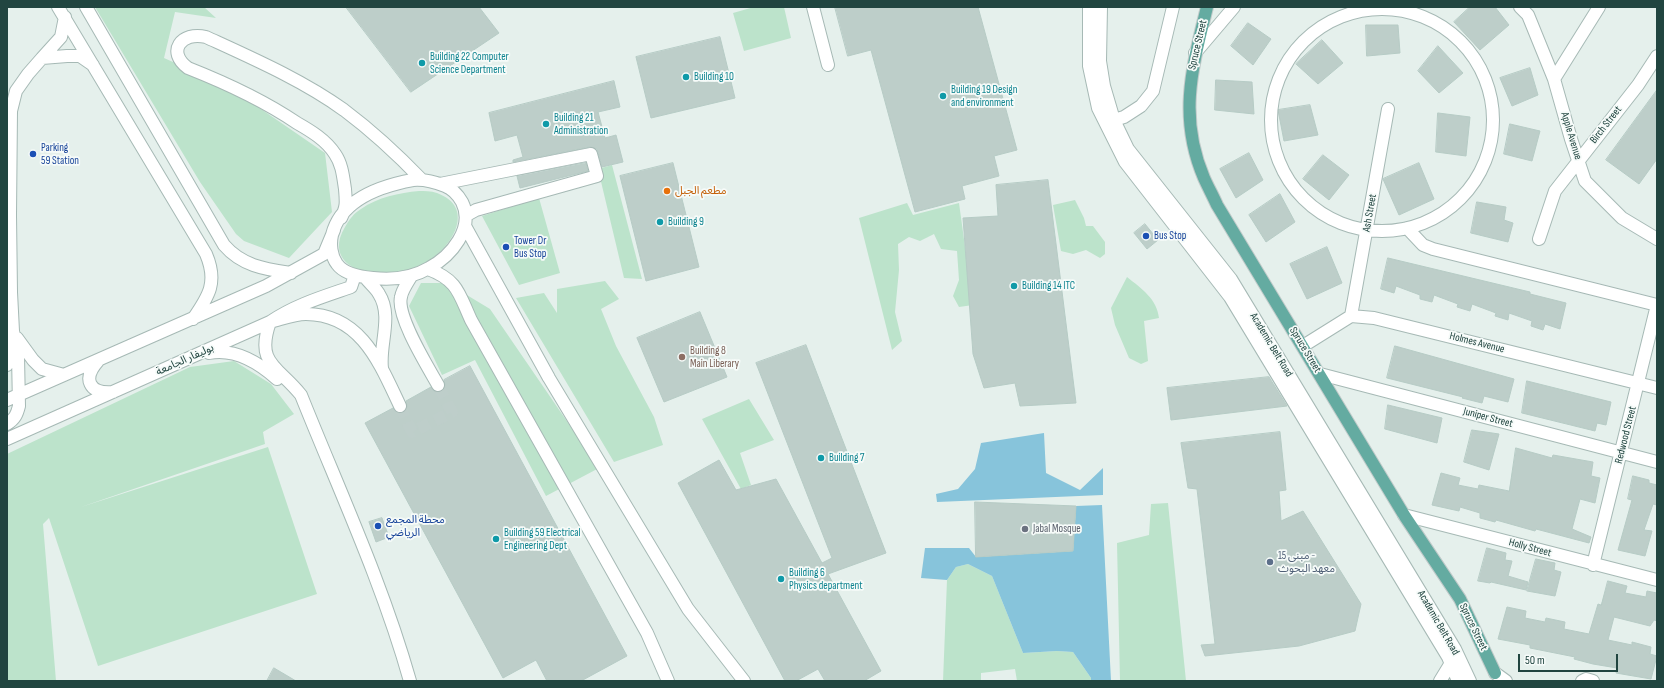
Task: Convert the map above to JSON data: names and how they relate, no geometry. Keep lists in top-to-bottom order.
{
  "streets": {
    "main road": ["Spruce Street"],
    "street": [
      "Birch Street",
      "Apple Avenue",
      "Ash Street",
      "Holmes Avenue",
      "Academic Belt Road",
      "بوليفار الجامعة",
      "Juniper Street",
      "Redwood Street",
      "Holly Street"
    ]
  },
  "crossings": [
    ["Spruce Street", "Juniper Street"],
    ["Spruce Street", "Holly Street"],
    ["Birch Street", "Apple Avenue"],
    ["Ash Street", "Holmes Avenue"],
    ["Holmes Avenue", "Redwood Street"],
    ["Juniper Street", "Redwood Street"],
    ["Redwood Street", "Holly Street"]
  ],
  "places": [
    "Building 22 Computer Science Department",
    "Building 10",
    "Building 19 Design and environment",
    "Building 21 Administration",
    "Parking 59 Station",
    "مطعم الجبل",
    "Building 9",
    "Bus Stop",
    "Tower Dr Bus Stop",
    "Building 14 ITC",
    "Building 8 Main Liberary",
    "Building 7",
    "محطة المجمع الرياضي",
    "Jabal Mosque",
    "Building 59 Electrical Engineering Dept",
    "مبنى 15 - معهد البحوث",
    "Building 6 Physics department"
  ],
  "scale_bar": "50 m"
}
